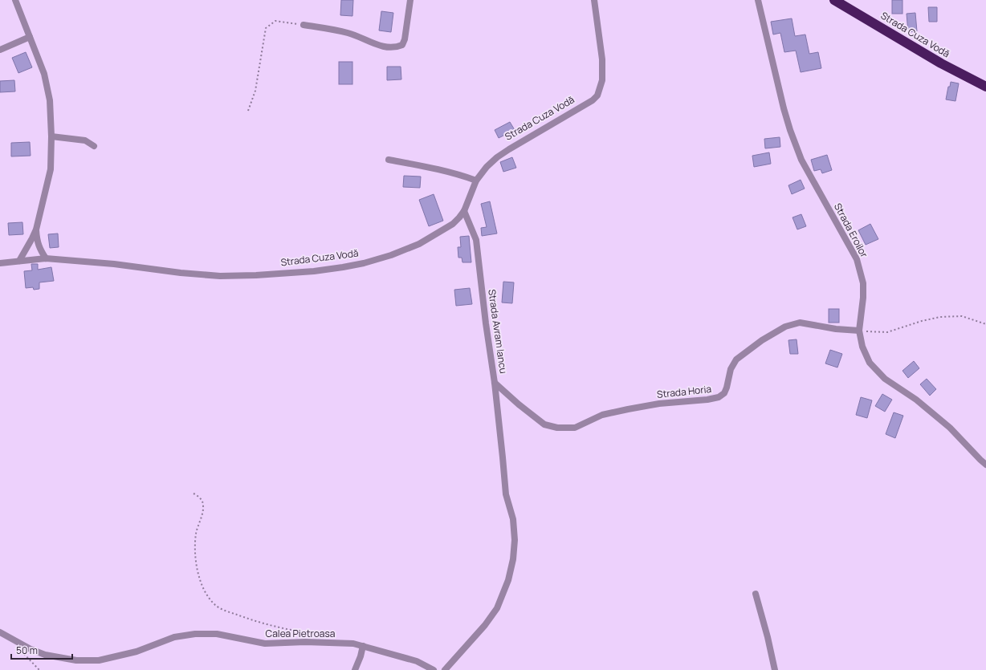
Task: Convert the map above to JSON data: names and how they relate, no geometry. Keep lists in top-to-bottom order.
{
  "streets": {
    "highway": ["Strada Cuza Vodă"],
    "street": [
      "Strada Eroilor",
      "Strada Avram Iancu",
      "Strada Horia",
      "Calea Pietroasa"
    ]
  },
  "crossings": [
    ["Strada Cuza Vodă", "Strada Avram Iancu"],
    ["Strada Eroilor", "Strada Horia"],
    ["Strada Avram Iancu", "Strada Horia"]
  ],
  "scale_bar": "50 m"
}
